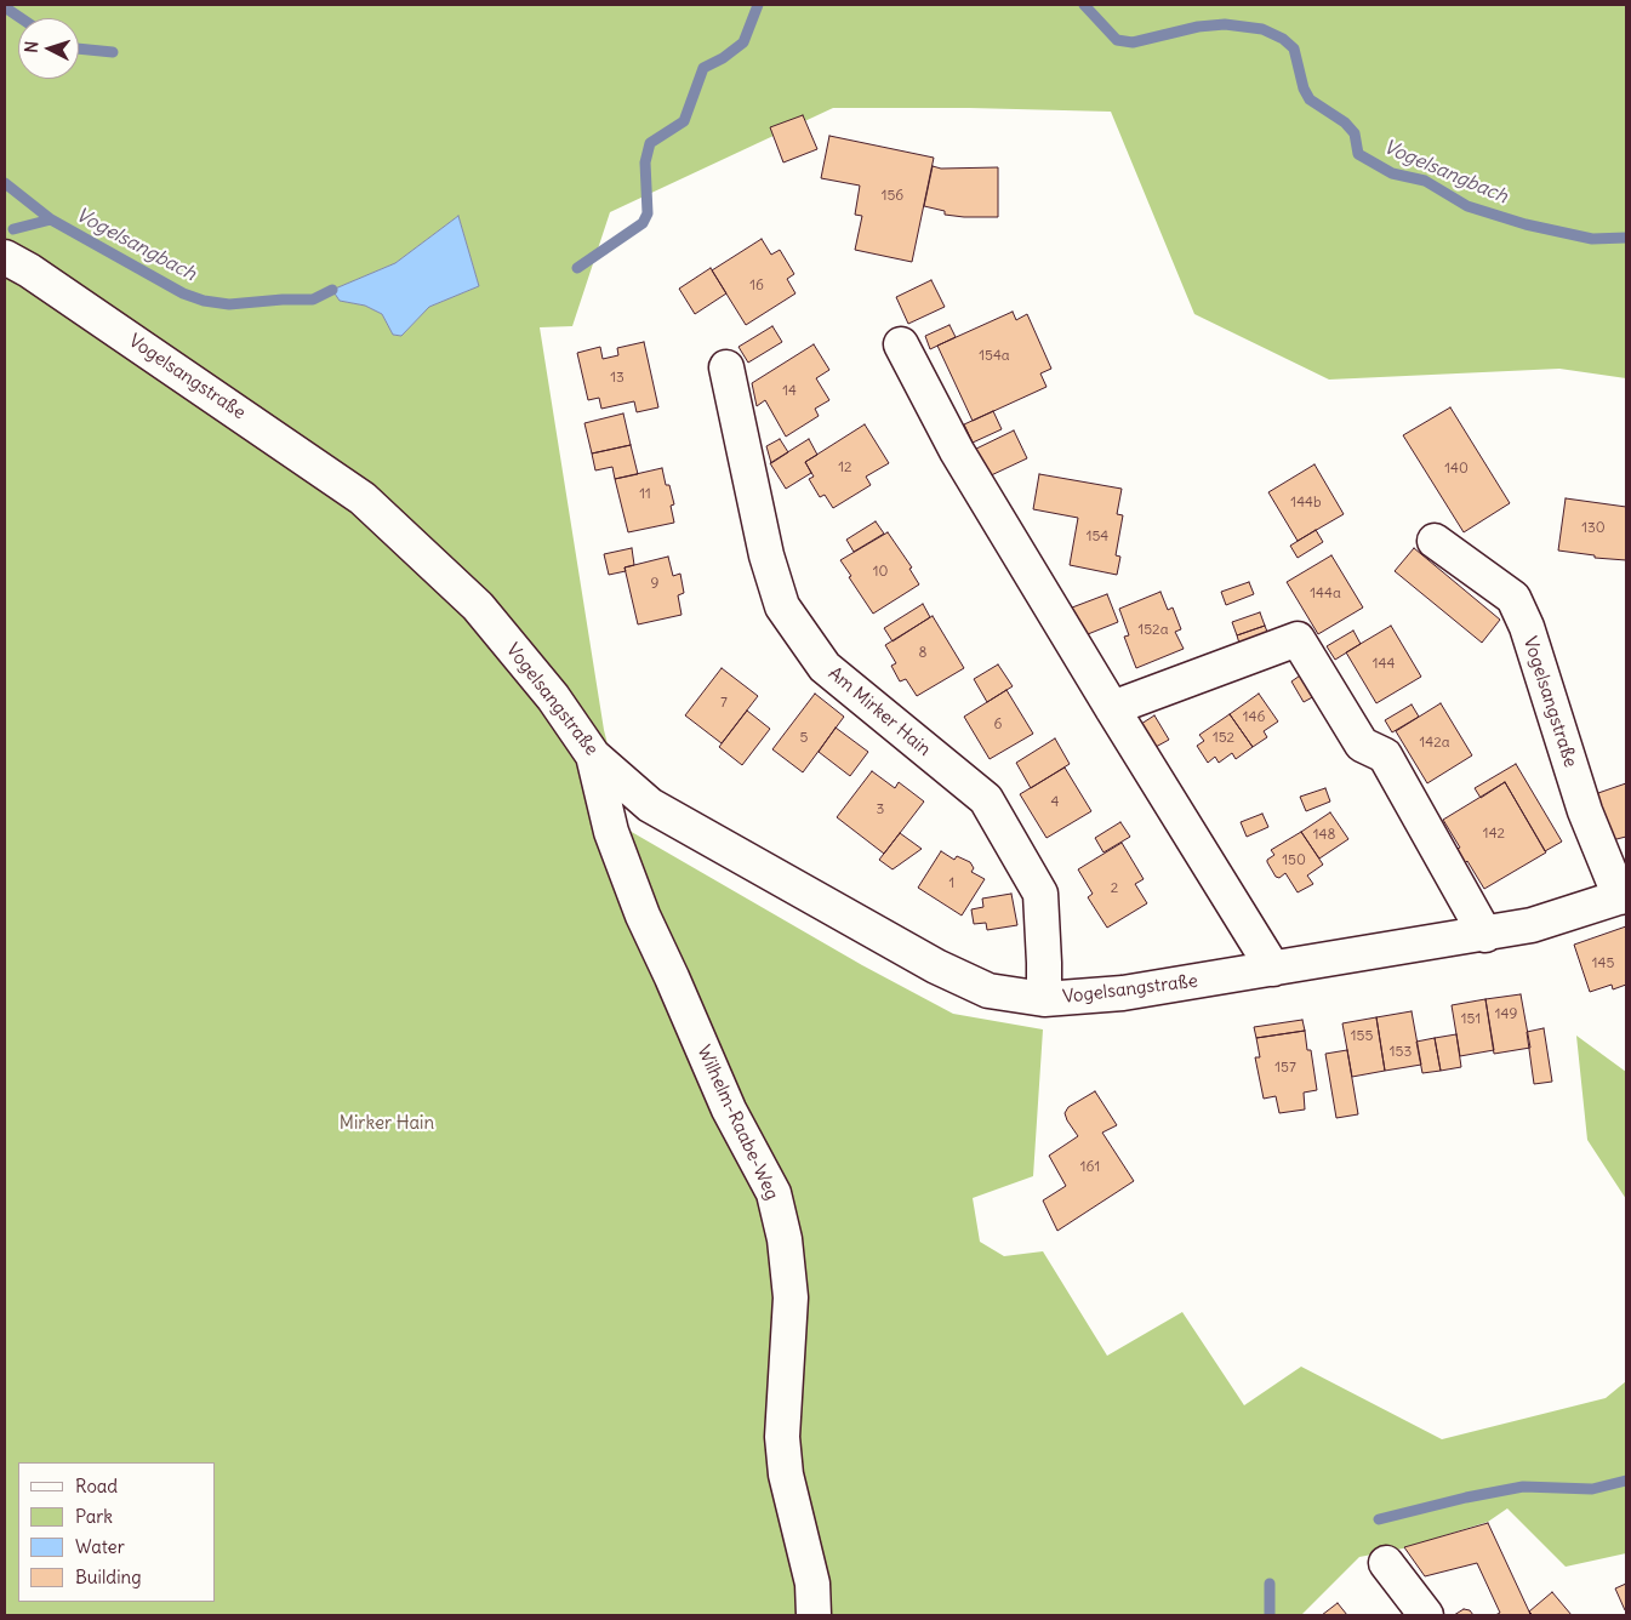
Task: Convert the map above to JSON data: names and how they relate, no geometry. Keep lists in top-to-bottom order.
{
  "streets": {
    "street": ["Vogelsangstraße", "Am Mirker Hain", "Wilhelm-Raabe-Weg"]
  },
  "crossings": [
    ["Vogelsangstraße", "Am Mirker Hain"],
    ["Vogelsangstraße", "Wilhelm-Raabe-Weg"]
  ],
  "water": ["Vogelsangbach"],
  "parks": ["Mirker Hain"],
  "house_numbers": [
    "156",
    "16",
    "154a",
    "13",
    "14",
    "12",
    "140",
    "11",
    "144b",
    "130",
    "154",
    "10",
    "9",
    "144a",
    "152a",
    "8",
    "144",
    "7",
    "146",
    "6",
    "5",
    "152",
    "142a",
    "4",
    "3",
    "142",
    "148",
    "150",
    "1",
    "2",
    "145",
    "149",
    "151",
    "155",
    "153",
    "157",
    "161"
  ],
  "legend": [
    "Road",
    "Park",
    "Water",
    "Building"
  ],
  "north": "left"
}
